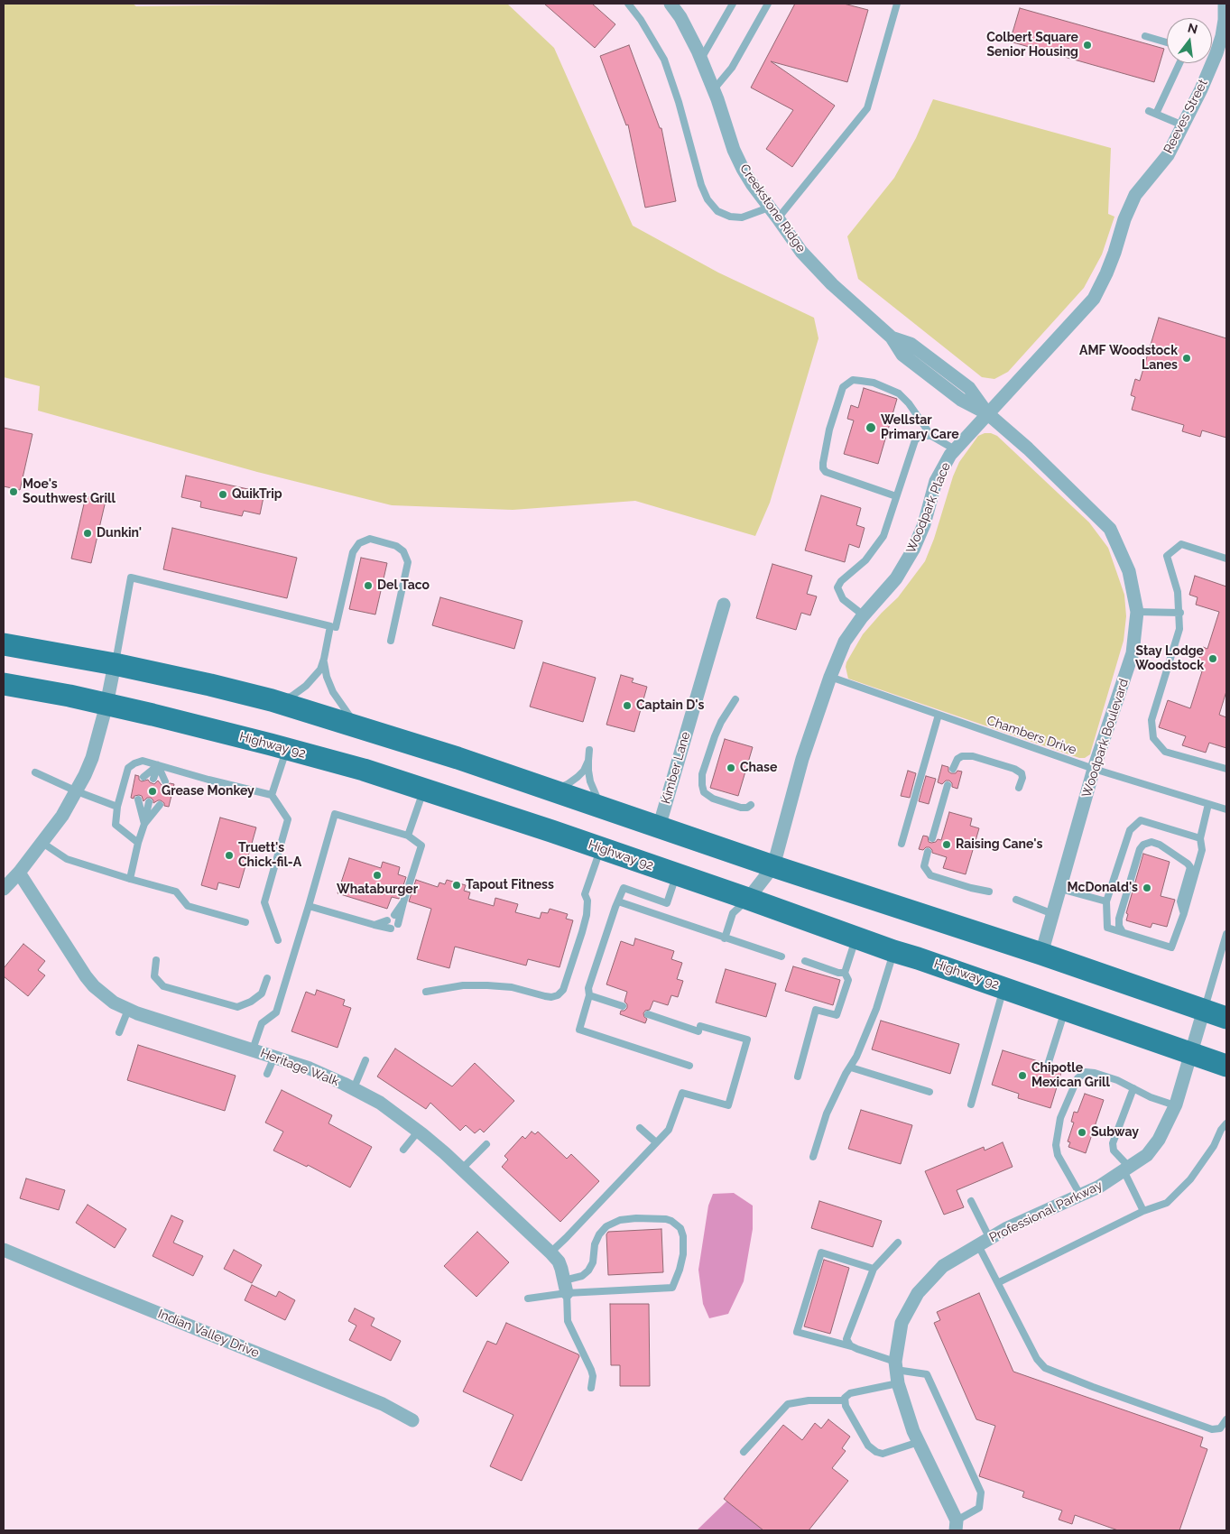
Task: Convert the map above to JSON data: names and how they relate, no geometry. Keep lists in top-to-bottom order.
{
  "streets": {
    "main road": ["Highway 92"],
    "street": [
      "Reeves Street",
      "Creekstone Ridge",
      "Woodpark Place",
      "Woodpark Boulevard",
      "Kimber Lane",
      "Heritage Walk",
      "Professional Parkway",
      "Indian Valley Drive"
    ],
    "lane": ["Chambers Drive"]
  },
  "crossings": [
    ["Reeves Street", "Woodpark Place"],
    ["Creekstone Ridge", "Woodpark Place"],
    ["Creekstone Ridge", "Woodpark Boulevard"],
    ["Woodpark Place", "Chambers Drive"],
    ["Woodpark Place", "Woodpark Boulevard"],
    ["Woodpark Place", "Highway 92"],
    ["Chambers Drive", "Woodpark Boulevard"],
    ["Highway 92", "Professional Parkway"]
  ],
  "places": [
    "Colbert Square Senior Housing",
    "AMF Woodstock Lanes",
    "Wellstar Primary Care",
    "Moe's Southwest Grill",
    "QuikTrip",
    "Dunkin'",
    "Del Taco",
    "Stay Lodge Woodstock",
    "Captain D's",
    "Chase",
    "Grease Monkey",
    "Raising Cane's",
    "Truett's Chick-fil-A",
    "Whataburger",
    "Tapout Fitness",
    "McDonald's",
    "Chipotle Mexican Grill",
    "Subway"
  ],
  "north": "top"
}
